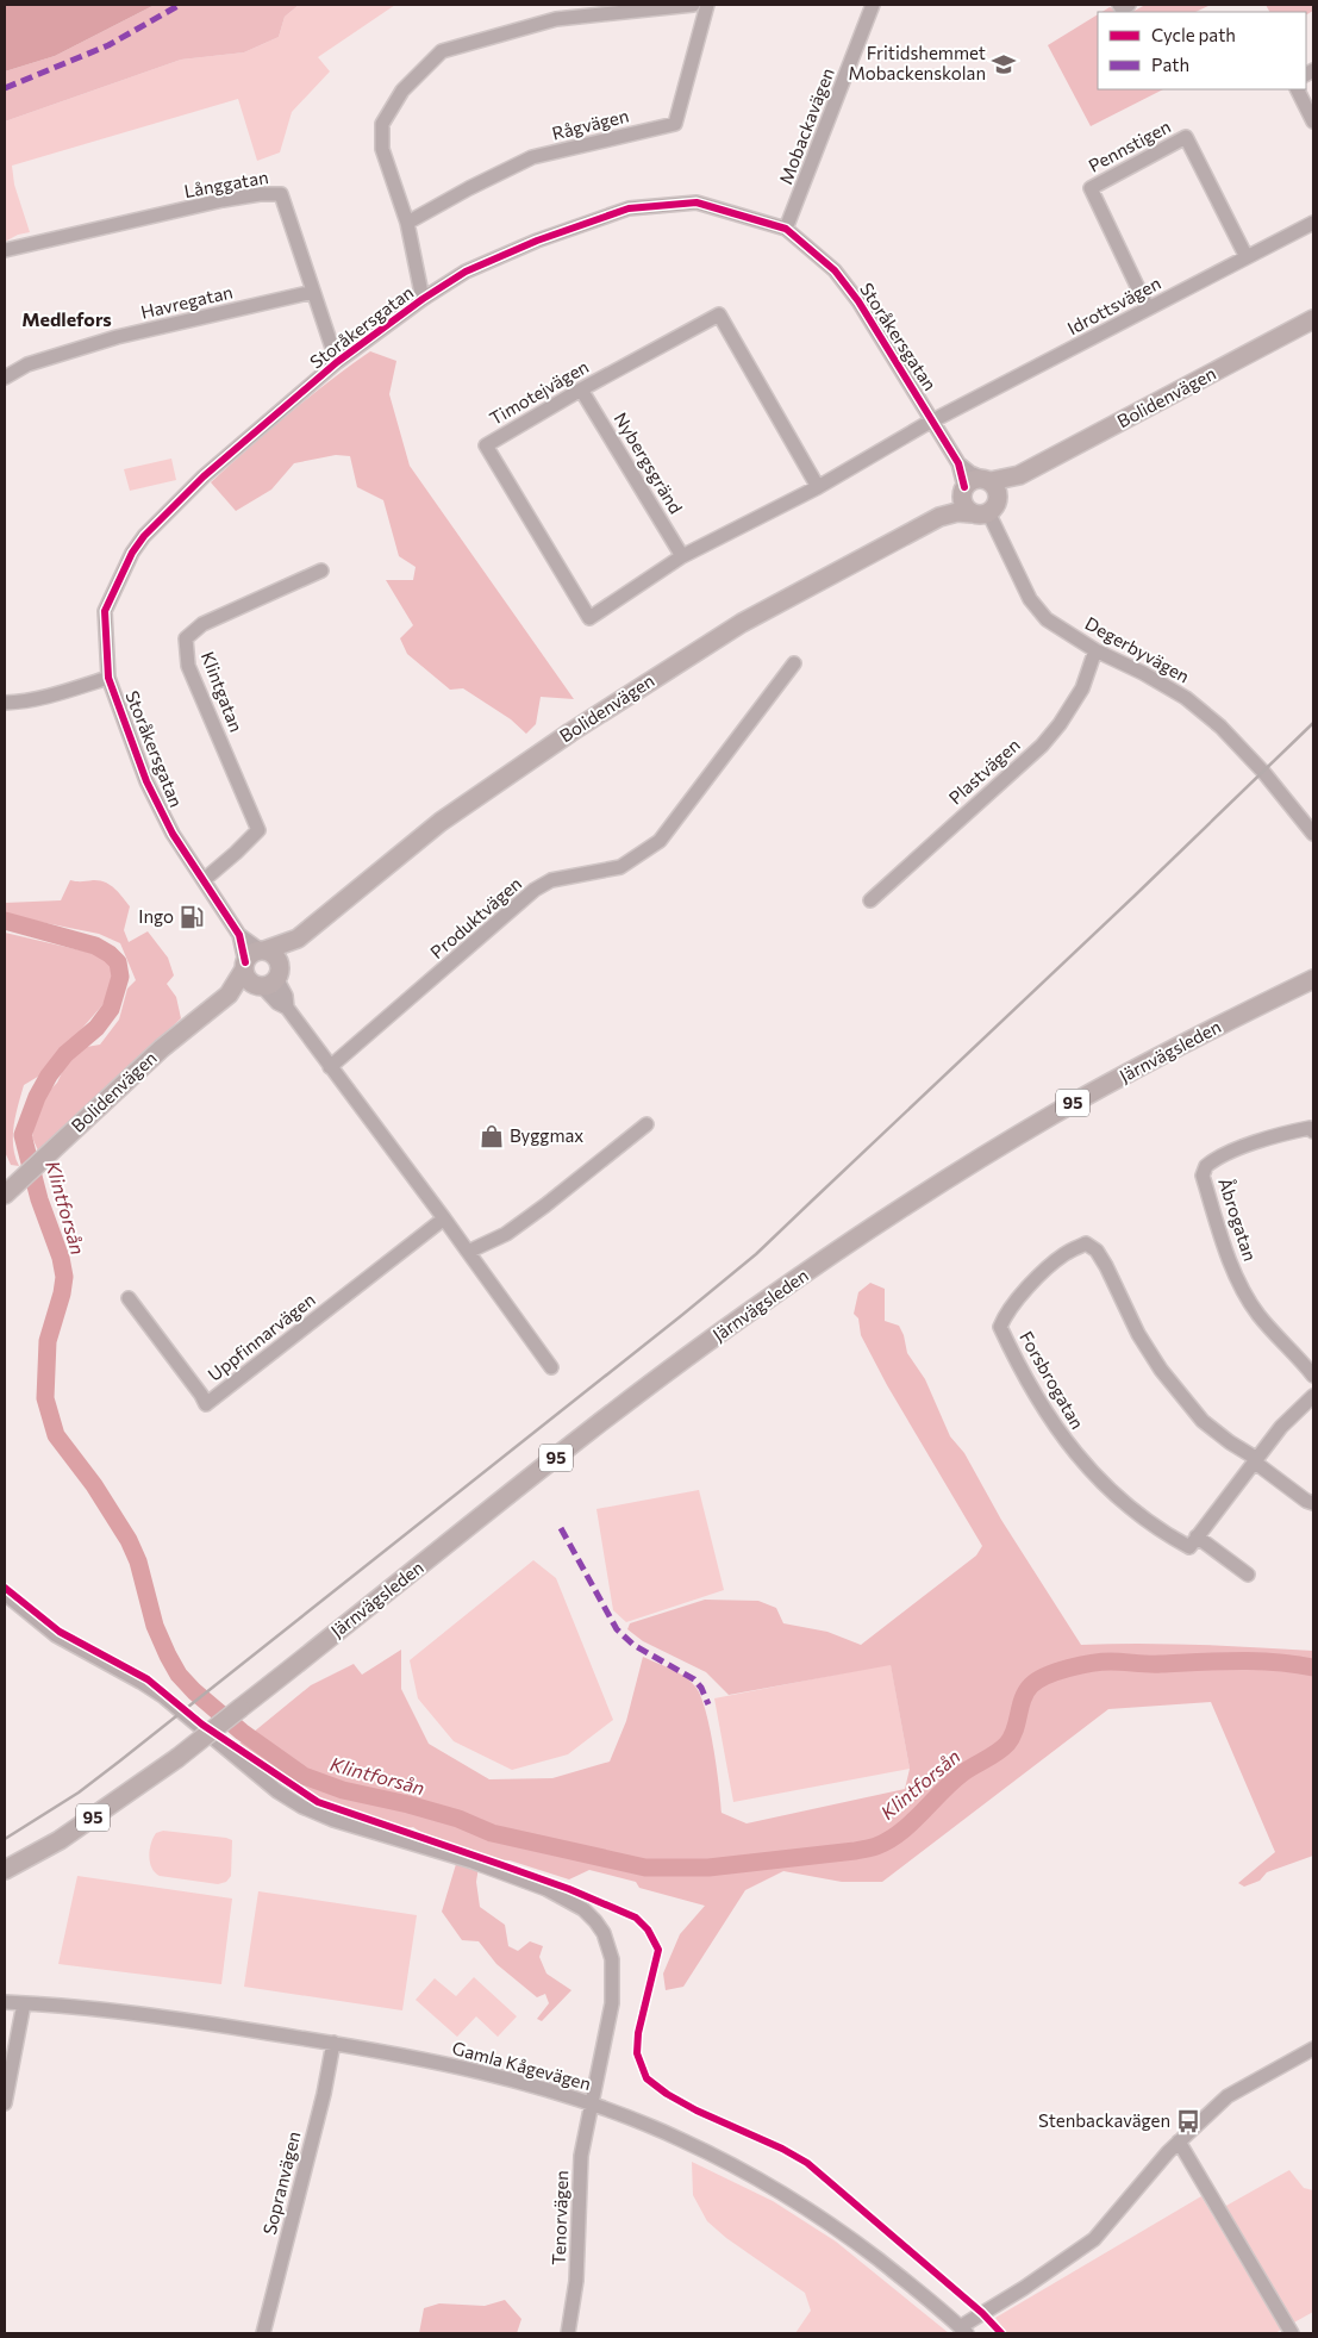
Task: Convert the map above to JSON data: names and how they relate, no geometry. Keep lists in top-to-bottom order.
{
  "streets": {
    "main road": ["Bolidenvägen", "Järnvägsleden", "95"],
    "street": [
      "Rågvägen",
      "Mobackavägen",
      "Pennstigen",
      "Långgatan",
      "Havregatan",
      "Idrottsvägen",
      "Storåkersgatan",
      "Timotejvägen",
      "Nybergsgränd",
      "Degerbyvägen",
      "Klintgatan",
      "Plastvägen",
      "Produktvägen",
      "Åbrogatan",
      "Uppfinnarvägen",
      "Forsbrogatan",
      "Gamla Kågevägen",
      "Sopranvägen",
      "Tenorvägen"
    ]
  },
  "crossings": [
    ["Mobackavägen", "Storåkersgatan"],
    ["Pennstigen", "Idrottsvägen"],
    ["Långgatan", "Havregatan"],
    ["Långgatan", "Storåkersgatan"],
    ["Idrottsvägen", "Storåkersgatan"],
    ["Idrottsvägen", "Timotejvägen"],
    ["Storåkersgatan", "Timotejvägen"],
    ["Storåkersgatan", "Bolidenvägen"],
    ["Storåkersgatan", "Degerbyvägen"],
    ["Storåkersgatan", "Klintgatan"],
    ["Timotejvägen", "Nybergsgränd"],
    ["Bolidenvägen", "Degerbyvägen"],
    ["Degerbyvägen", "Plastvägen"],
    ["Gamla Kågevägen", "Sopranvägen"],
    ["Gamla Kågevägen", "Tenorvägen"]
  ],
  "districts": ["Medlefors"],
  "water": ["Klintforsån"],
  "places": {
    "school or university": ["Fritidshemmet Mobackenskolan"],
    "fuel station": ["Ingo"],
    "shop": ["Byggmax"],
    "bus stop": ["Stenbackavägen"]
  },
  "legend": ["Cycle path", "Path"]
}
